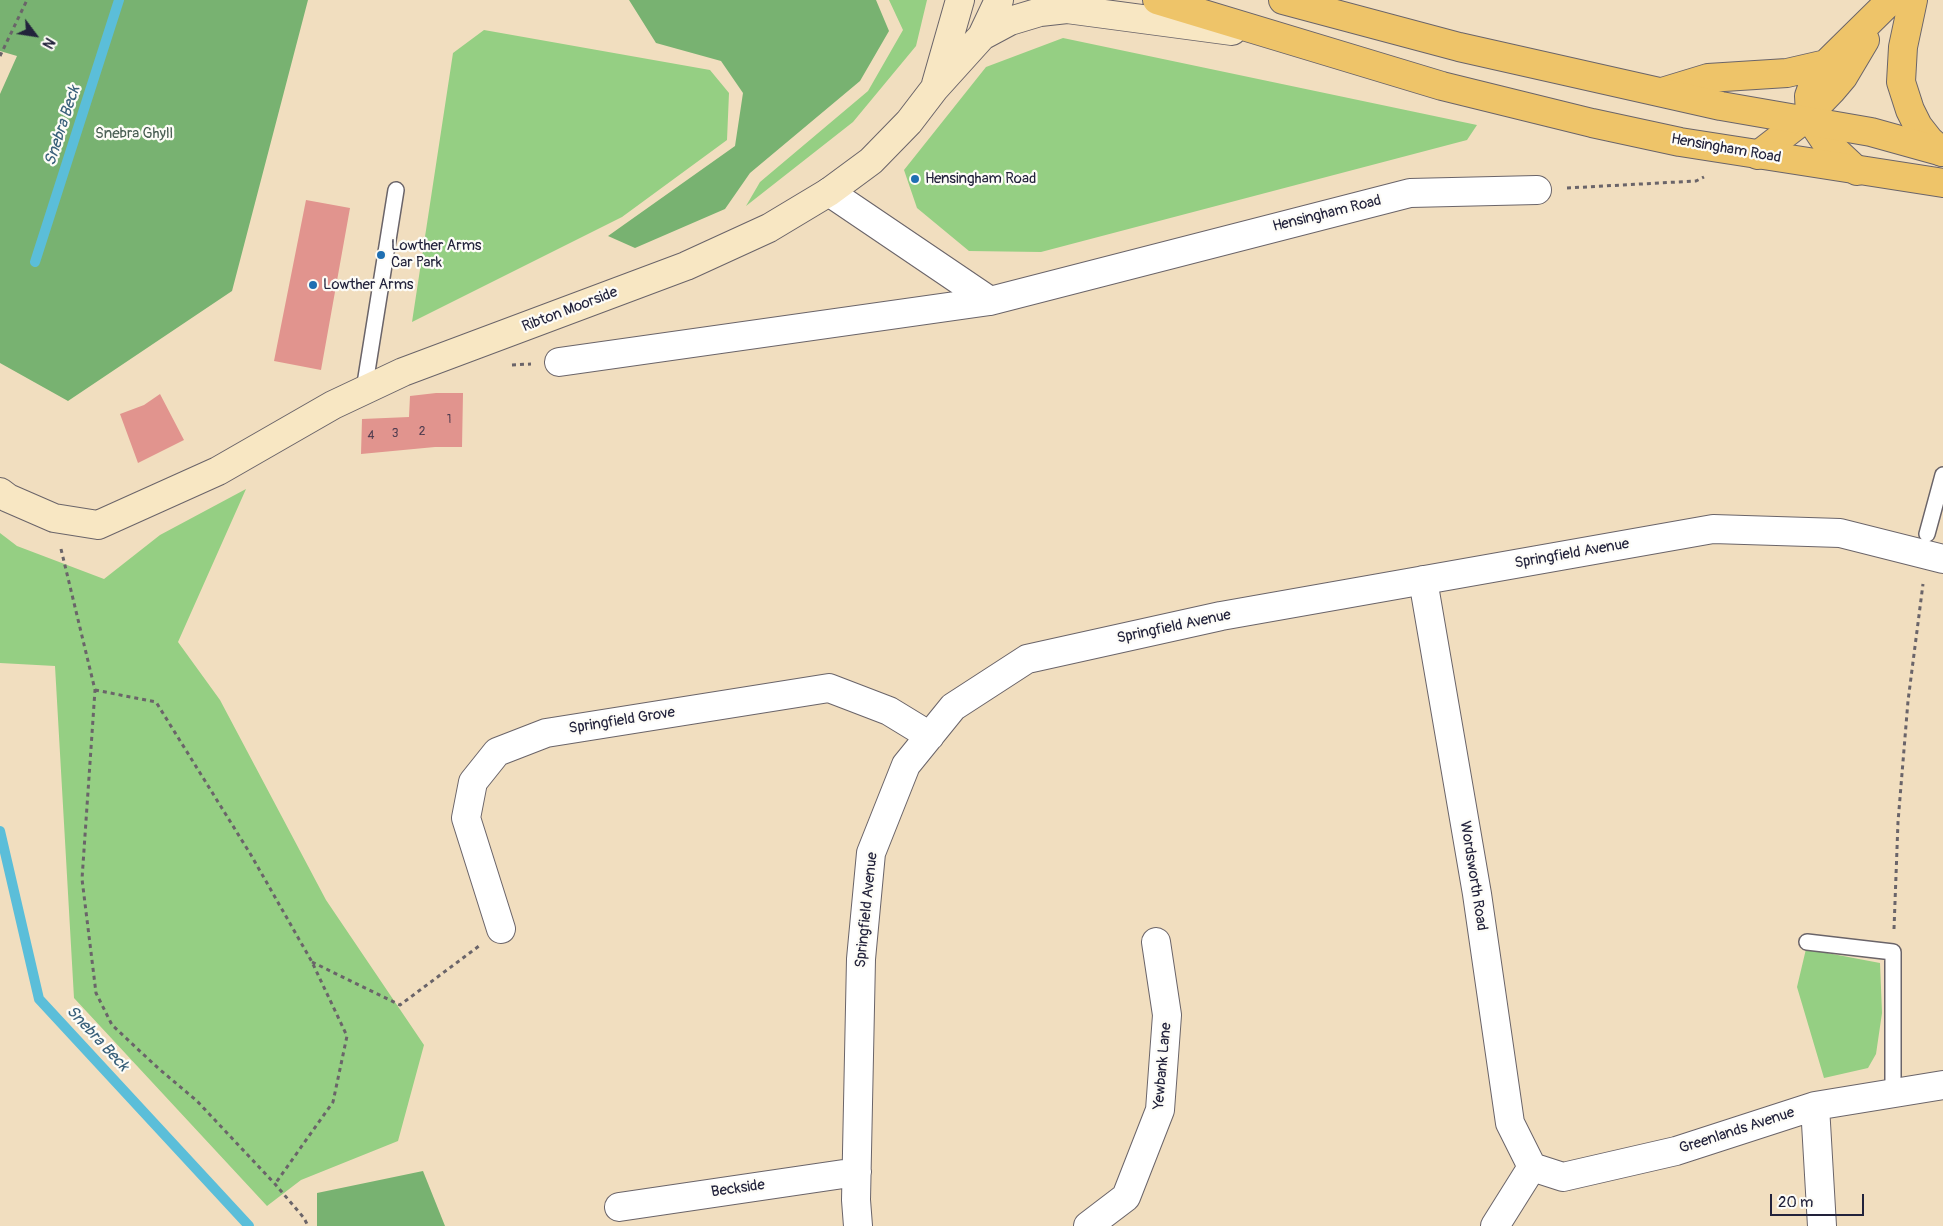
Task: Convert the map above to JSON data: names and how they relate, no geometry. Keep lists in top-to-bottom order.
{
  "streets": {
    "main road": ["Hensingham Road", "Ribton Moorside"],
    "street": [
      "Springfield Avenue",
      "Springfield Grove",
      "Wordsworth Road",
      "Yewbank Lane",
      "Greenlands Avenue",
      "Beckside"
    ]
  },
  "crossings": [
    ["Springfield Avenue", "Springfield Grove"],
    ["Springfield Avenue", "Wordsworth Road"],
    ["Springfield Avenue", "Beckside"],
    ["Wordsworth Road", "Greenlands Avenue"]
  ],
  "water": ["Snebra Beck"],
  "parks": ["Snebra Ghyll"],
  "places": ["Hensingham Road", "Lowther Arms Car Park", "Lowther Arms"],
  "house_numbers": [
    "1",
    "2",
    "3",
    "4"
  ],
  "scale_bar": "20 m",
  "north": "bottom right"
}
